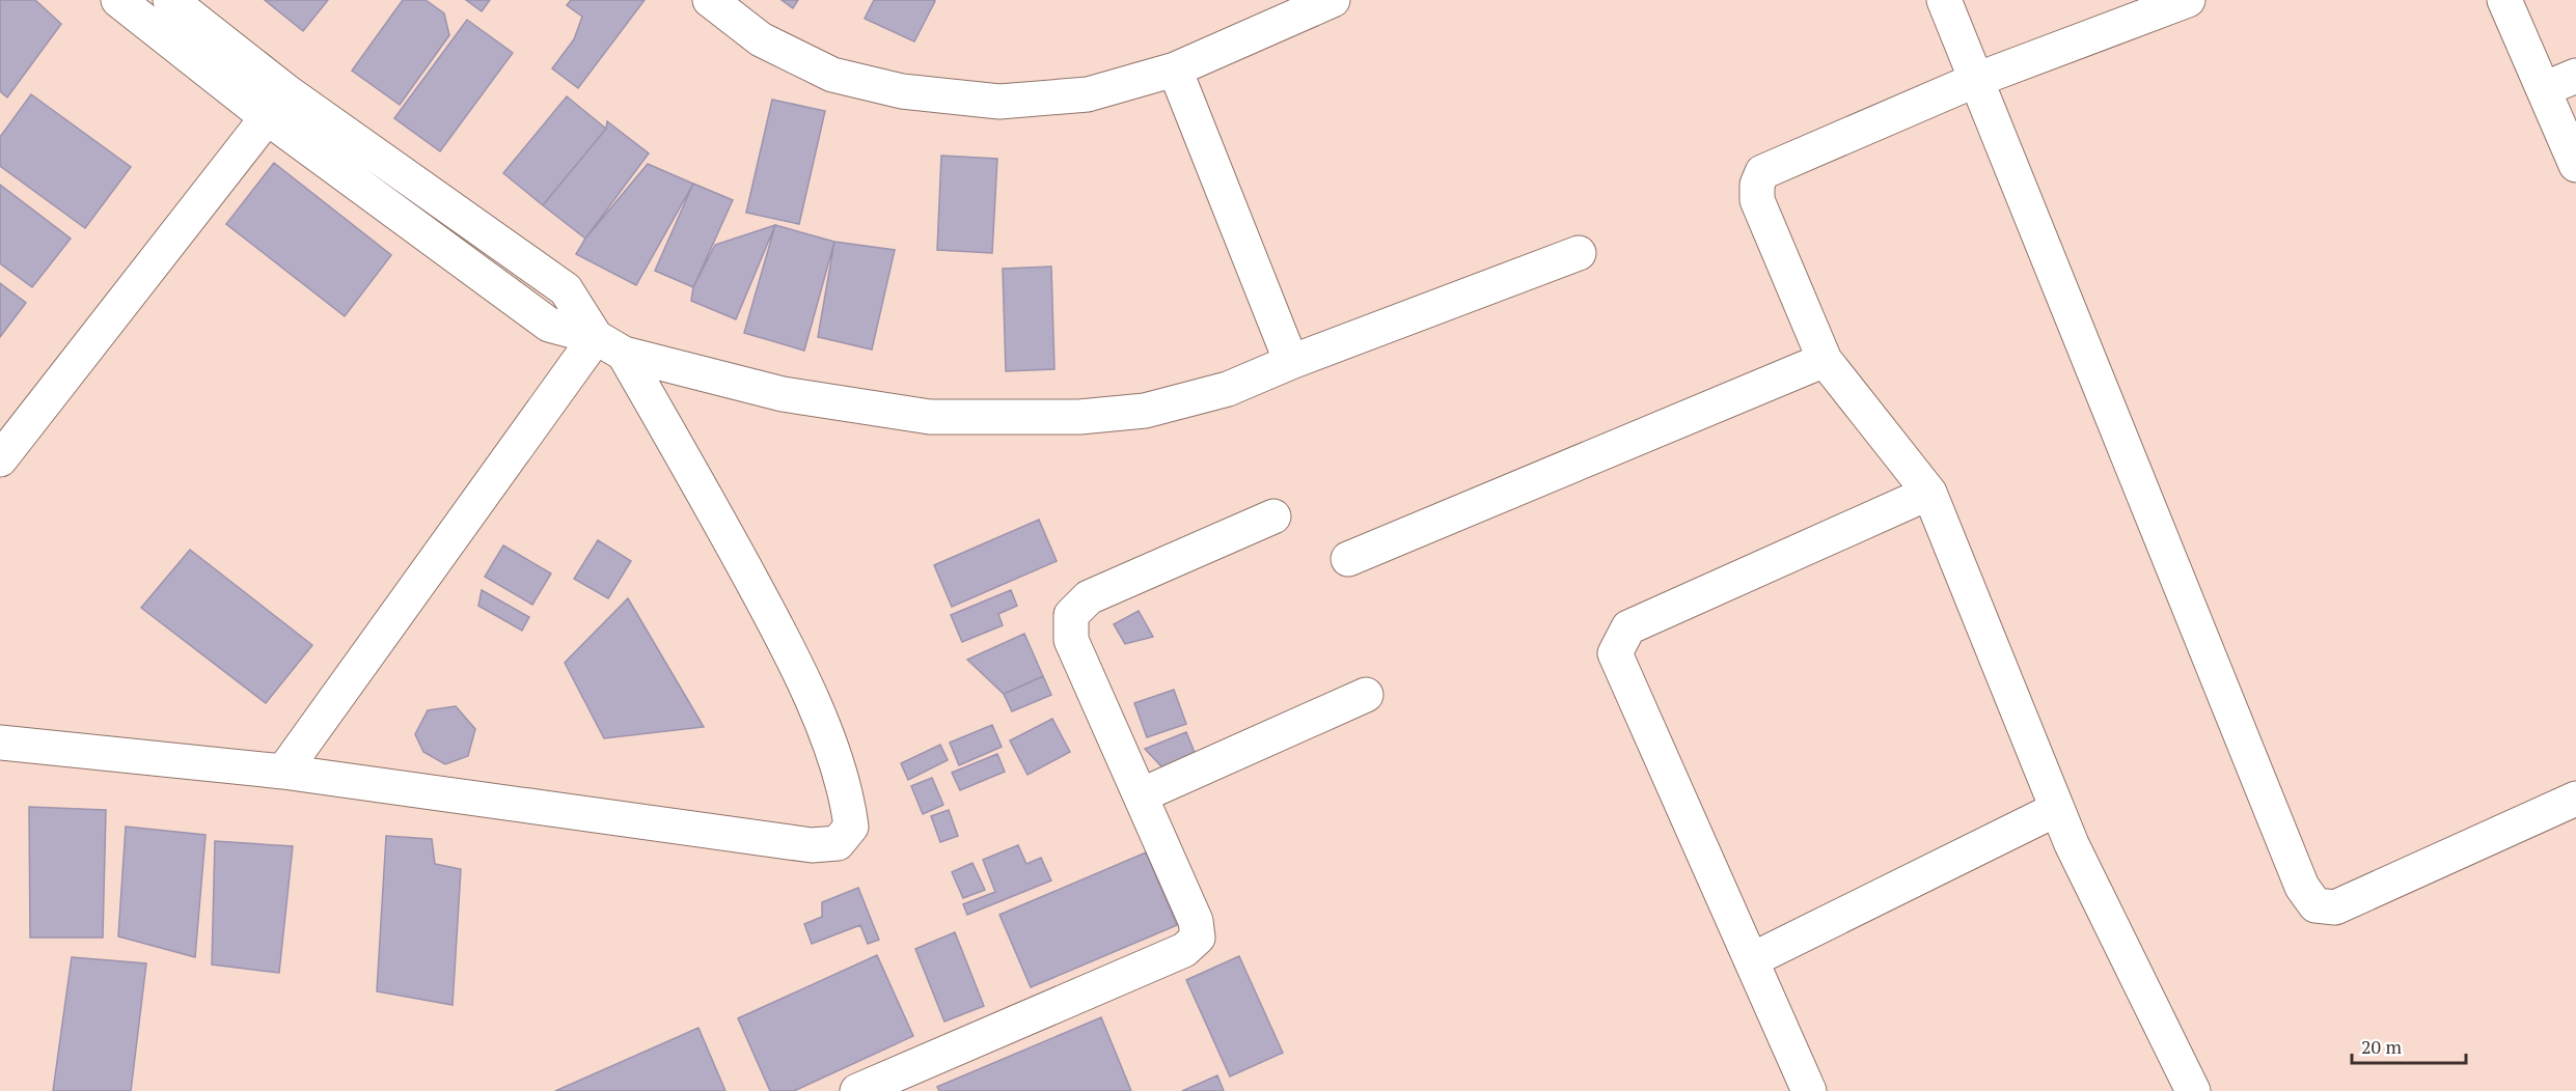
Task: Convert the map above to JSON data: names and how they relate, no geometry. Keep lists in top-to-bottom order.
{
  "scale_bar": "20 m"
}
